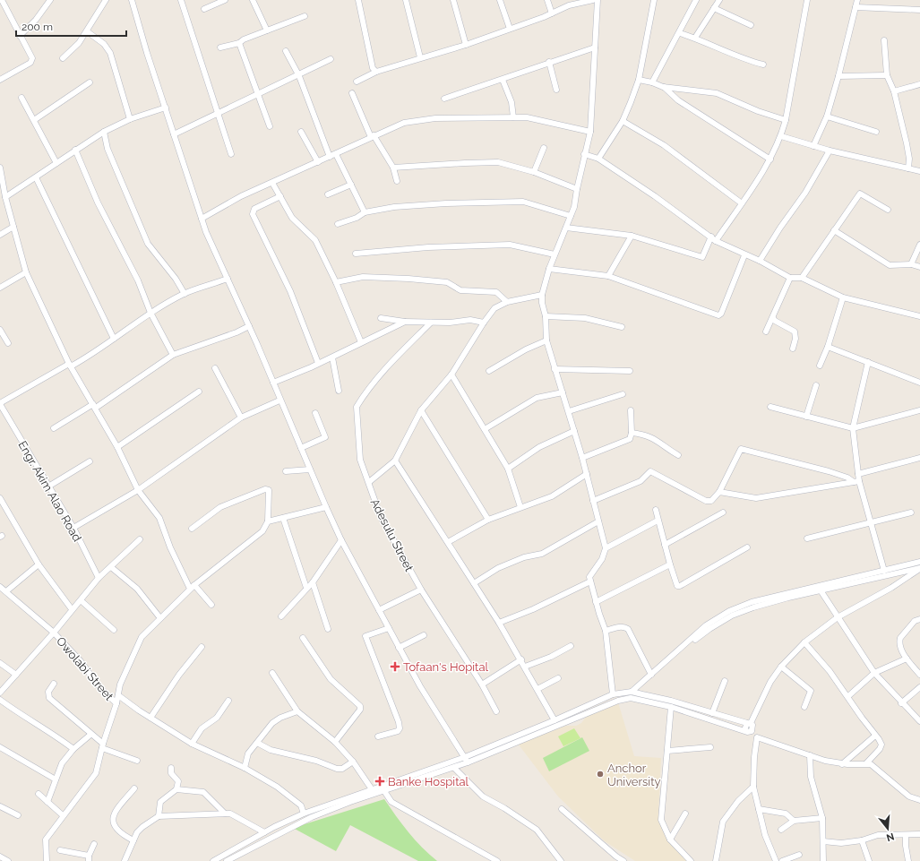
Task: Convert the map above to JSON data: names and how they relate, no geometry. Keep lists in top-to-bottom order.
{
  "streets": {
    "street": ["Engr. Akim Alao Road", "Adesulu Street", "Owolabi Street"]
  },
  "places": {
    "health": ["Tofaan's Hopital", "Banke Hospital"],
    "other": ["Anchor University"]
  },
  "scale_bar": "200 m",
  "north": "bottom"
}
